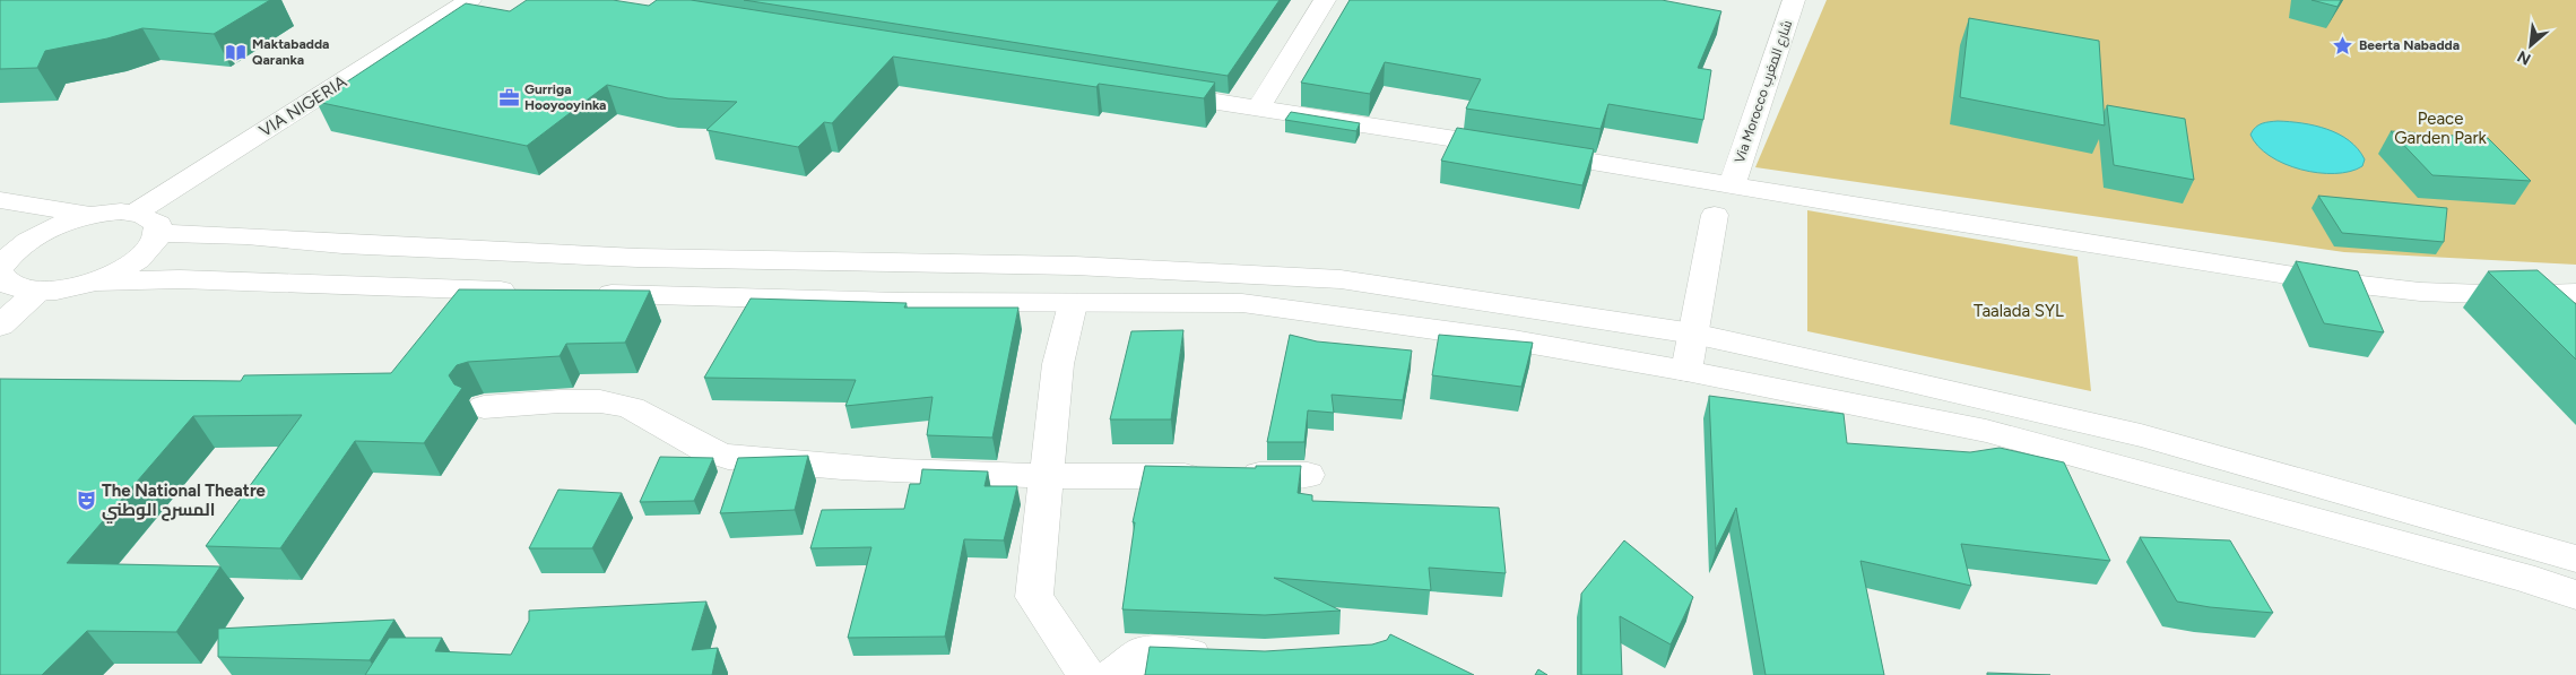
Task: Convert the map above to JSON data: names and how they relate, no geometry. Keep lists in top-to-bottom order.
{
  "streets": {
    "main road": ["Via Morocco شارع المغرب", "VIA NIGERIA"]
  },
  "parks": ["Peace Garden Park", "Taalada SYL"],
  "places": {
    "place": ["Beerta Nabadda"],
    "library": ["Maktabadda Qaranka"],
    "office": ["Gurriga Hooyooyinka"],
    "theatre": ["The National Theatre المسرح الوطني"]
  },
  "north": "bottom left"
}
